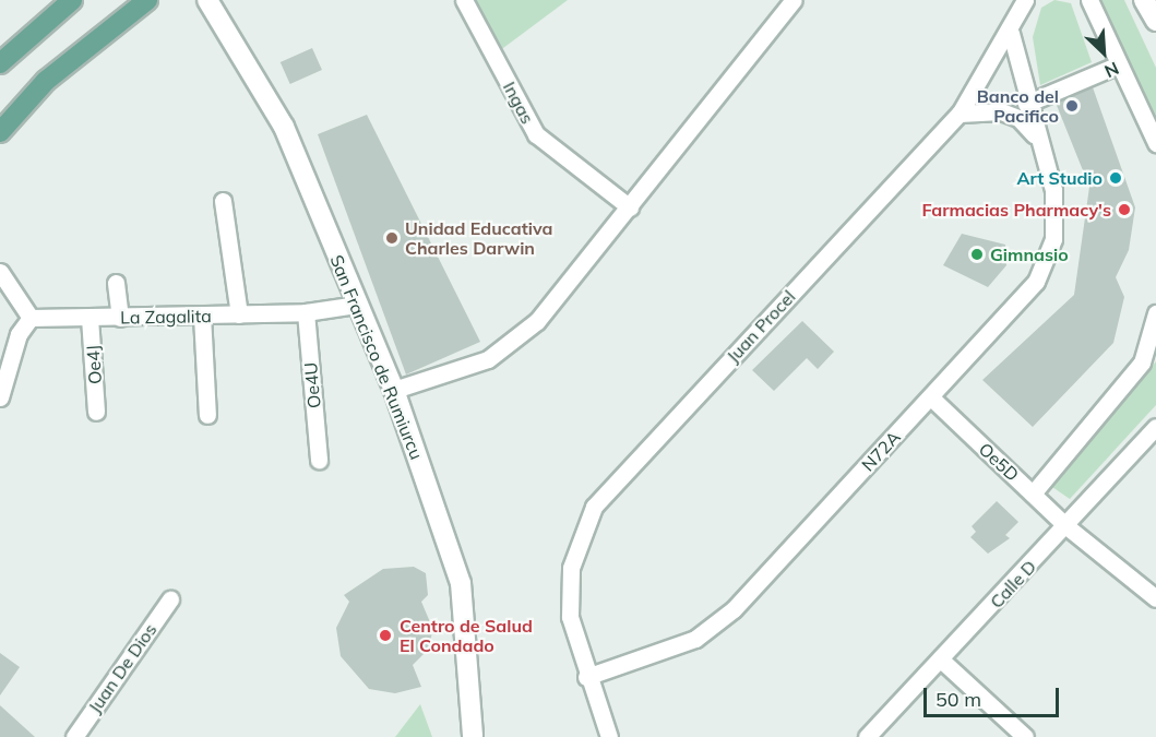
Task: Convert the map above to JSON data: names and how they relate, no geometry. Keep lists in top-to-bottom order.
{
  "streets": {
    "main road": ["San Francisco de Rumiurcu"],
    "street": [
      "Ingas",
      "La Zagalita",
      "Juan Procel",
      "Oe4J",
      "Oe4U",
      "N72A",
      "Oe5D",
      "Calle D",
      "Juan De Dios"
    ]
  },
  "crossings": [
    ["La Zagalita", "San Francisco de Rumiurcu"],
    ["La Zagalita", "Oe4J"],
    ["La Zagalita", "Oe4U"],
    ["Juan Procel", "N72A"],
    ["N72A", "Oe5D"],
    ["Oe5D", "Calle D"]
  ],
  "places": [
    "Banco del Pacifico",
    "Art Studio",
    "Farmacias Pharmacy's",
    "Unidad Educativa Charles Darwin",
    "Gimnasio",
    "Centro de Salud El Condado"
  ],
  "scale_bar": "50 m",
  "north": "bottom right"
}
